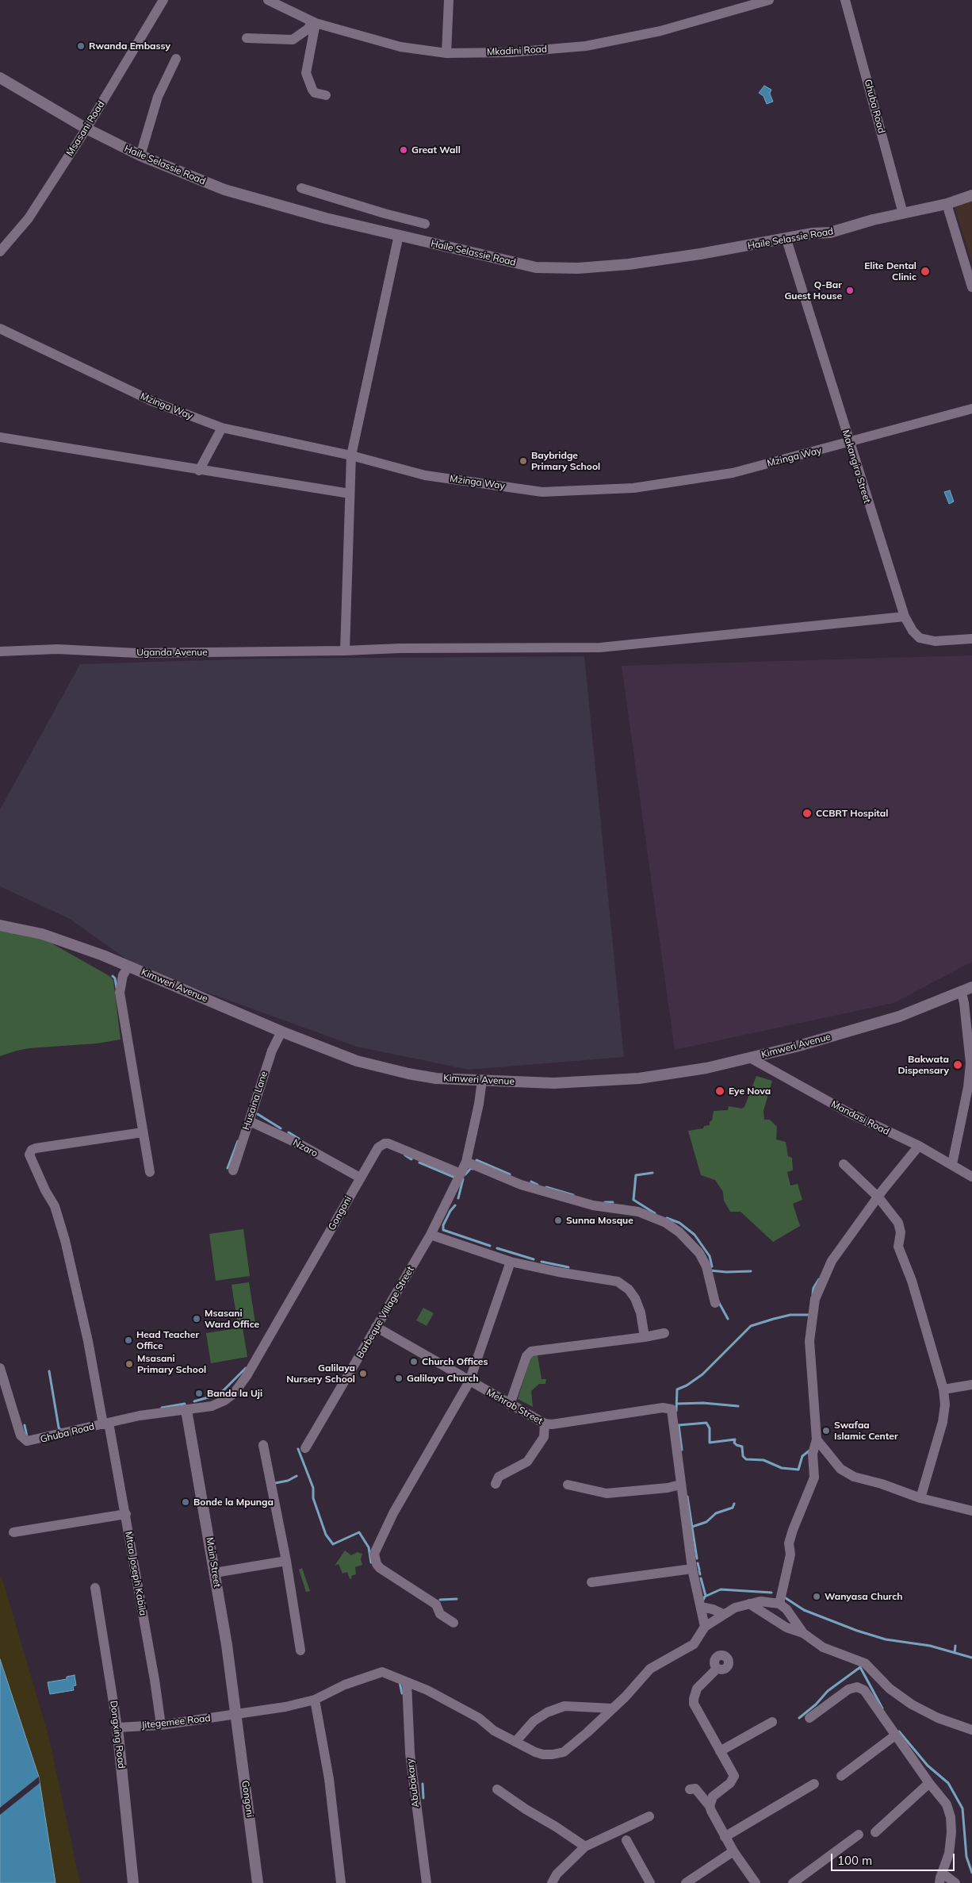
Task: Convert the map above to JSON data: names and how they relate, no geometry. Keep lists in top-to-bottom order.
{
  "streets": {
    "street": [
      "Mkadini Road",
      "Ghuba Road",
      "Msasani Road",
      "Haile Selassie Road",
      "Mzinga Way",
      "Makangira Street",
      "Uganda Avenue",
      "Kimweri Avenue",
      "Husaina Lane",
      "Mandasi Road",
      "Nzaro",
      "Gongoni",
      "Barbeque Village Street",
      "Mehrab Street",
      "Main Street",
      "Mtaa Joseph Kabila",
      "Jitegemee Road",
      "Dongxing Road",
      "Abubakary"
    ]
  },
  "crossings": [
    ["Ghuba Road", "Haile Selassie Road"],
    ["Ghuba Road", "Gongoni"],
    ["Ghuba Road", "Main Street"],
    ["Ghuba Road", "Mtaa Joseph Kabila"],
    ["Msasani Road", "Haile Selassie Road"],
    ["Haile Selassie Road", "Makangira Street"],
    ["Mzinga Way", "Makangira Street"],
    ["Makangira Street", "Uganda Avenue"],
    ["Kimweri Avenue", "Husaina Lane"],
    ["Kimweri Avenue", "Mandasi Road"],
    ["Husaina Lane", "Nzaro"],
    ["Nzaro", "Gongoni"],
    ["Gongoni", "Barbeque Village Street"],
    ["Gongoni", "Main Street"],
    ["Gongoni", "Jitegemee Road"],
    ["Barbeque Village Street", "Mehrab Street"],
    ["Main Street", "Jitegemee Road"],
    ["Mtaa Joseph Kabila", "Jitegemee Road"],
    ["Jitegemee Road", "Dongxing Road"],
    ["Jitegemee Road", "Abubakary"]
  ],
  "places": [
    "Rwanda Embassy",
    "Great Wall",
    "Elite Dental Clinic",
    "Q-Bar Guest House",
    "Baybridge Primary School",
    "CCBRT Hospital",
    "Bakwata Dispensary",
    "Eye Nova",
    "Sunna Mosque",
    "Msasani Ward Office",
    "Head Teacher Office",
    "Church Offices",
    "Msasani Primary School",
    "Galilaya Nursery School",
    "Galilaya Church",
    "Banda la Uji",
    "Swafaa Islamic Center",
    "Bonde la Mpunga",
    "Wanyasa Church"
  ],
  "scale_bar": "100 m"
}
